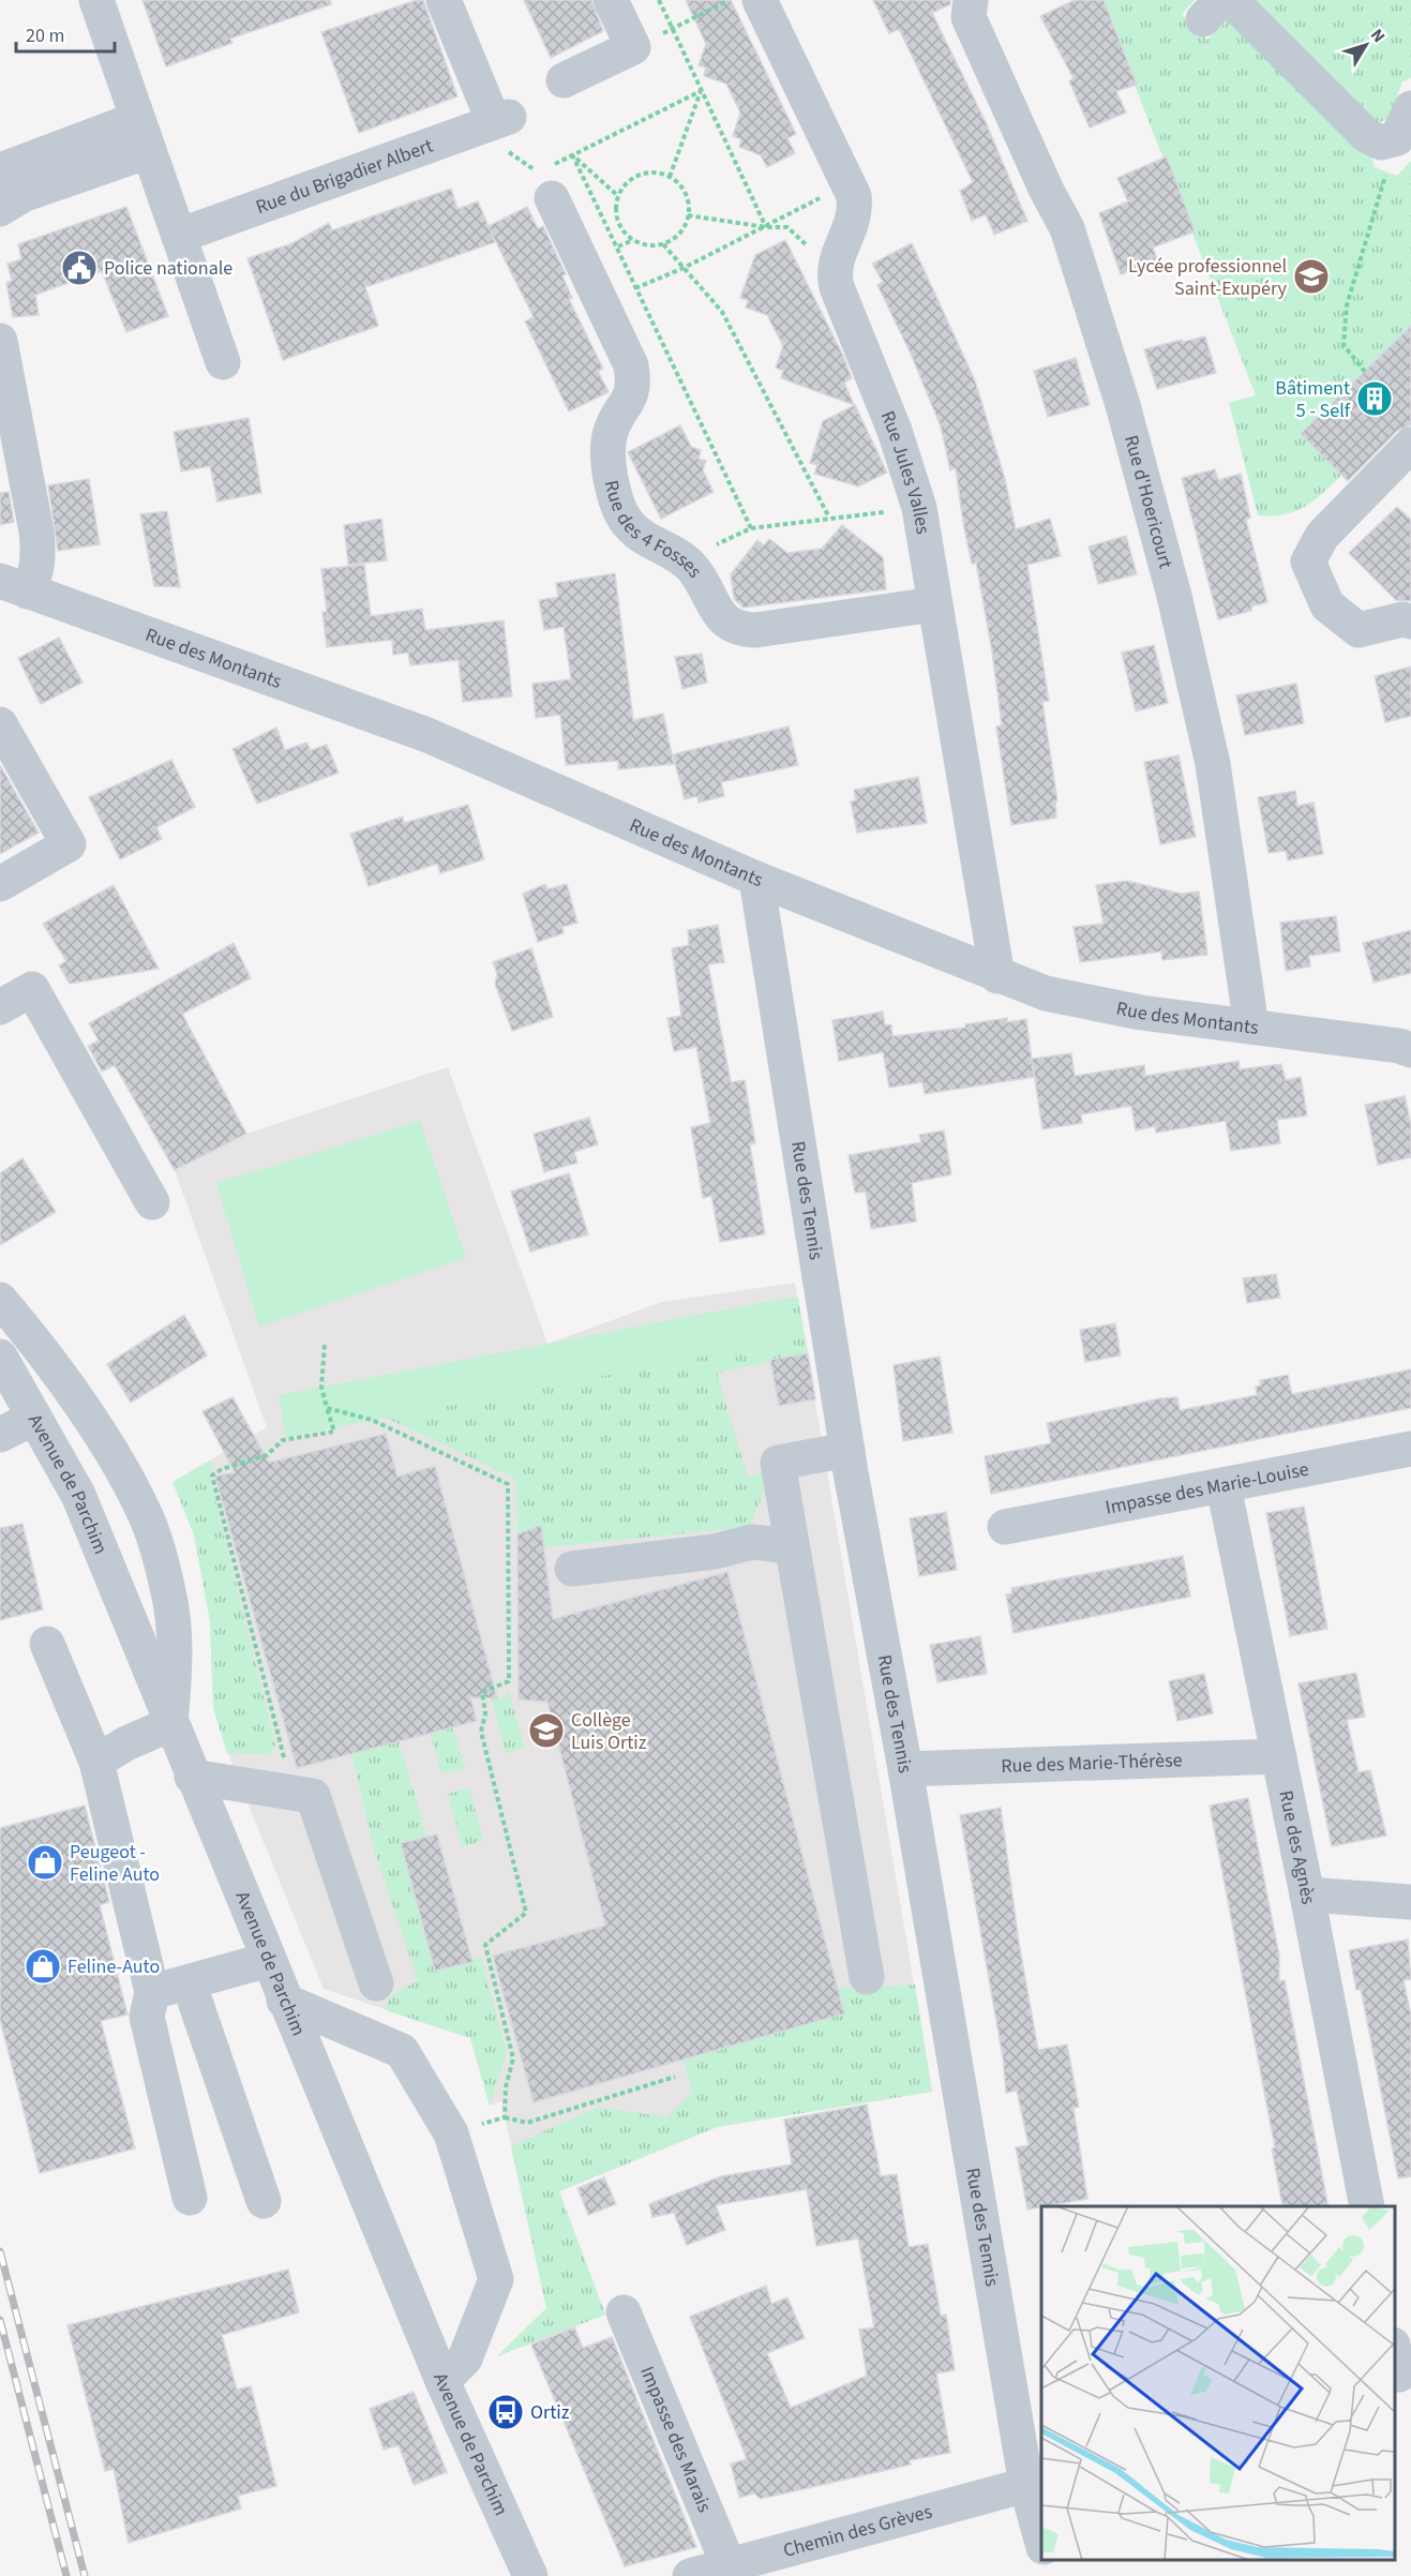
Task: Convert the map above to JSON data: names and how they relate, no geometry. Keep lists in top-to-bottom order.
{
  "streets": {
    "street": [
      "Rue du Brigadier Albert",
      "Rue Jules Valles",
      "Rue d'Hoericourt",
      "Rue des 4 Fosses",
      "Rue des Montants",
      "Rue des Tennis",
      "Avenue de Parchim",
      "Impasse des Marie-Louise",
      "Rue des Marie-Thérèse",
      "Rue des Agnès",
      "Impasse des Marais",
      "Chemin des Grèves"
    ]
  },
  "crossings": [
    ["Rue Jules Valles", "Rue des 4 Fosses"],
    ["Rue Jules Valles", "Rue des Montants"],
    ["Rue d'Hoericourt", "Rue des Montants"],
    ["Rue des Montants", "Rue des Tennis"],
    ["Rue des Tennis", "Rue des Marie-Thérèse"],
    ["Rue des Tennis", "Chemin des Grèves"],
    ["Impasse des Marie-Louise", "Rue des Agnès"],
    ["Rue des Marie-Thérèse", "Rue des Agnès"],
    ["Impasse des Marais", "Chemin des Grèves"]
  ],
  "places": {
    "public building": ["Police nationale"],
    "school or university": ["Lycée professionnel Saint-Exupéry", "Collège Luis Ortiz"],
    "building": ["Bâtiment 5 - Self"],
    "shop": ["Peugeot - Feline Auto", "Feline-Auto"],
    "bus stop": ["Ortiz"]
  },
  "scale_bar": "20 m",
  "north": "top right"
}
